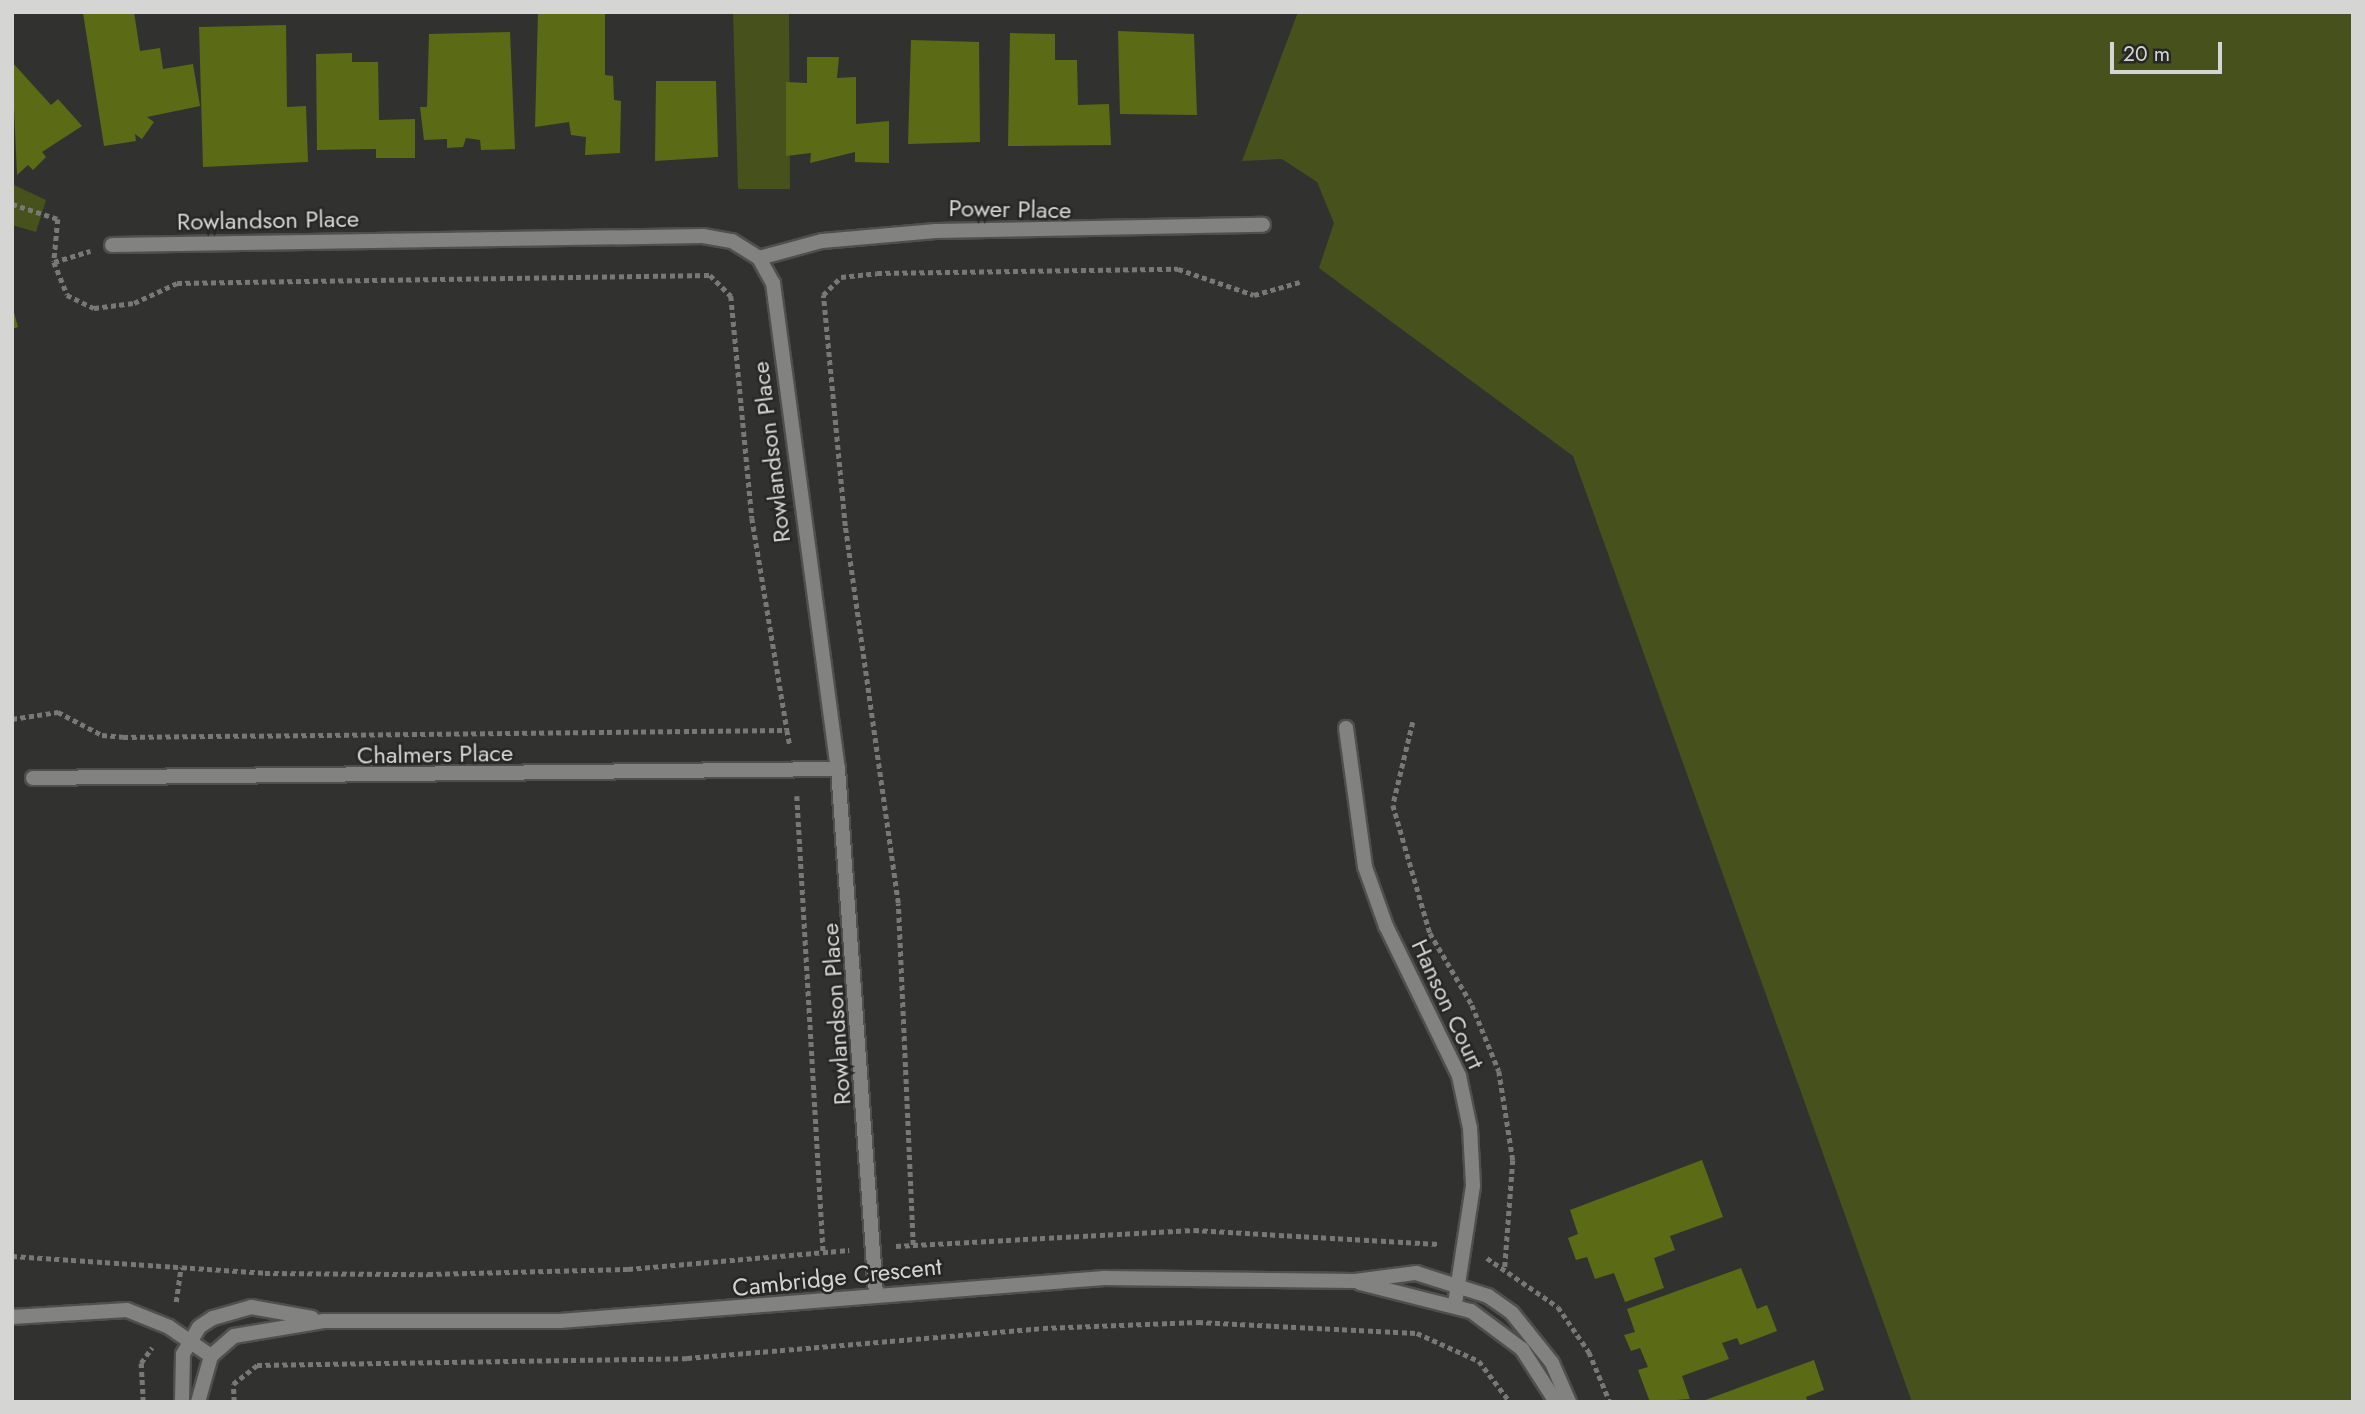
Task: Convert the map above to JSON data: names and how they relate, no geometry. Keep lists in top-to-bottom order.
{
  "streets": {
    "street": [
      "Power Place",
      "Rowlandson Place",
      "Chalmers Place",
      "Hanson Court",
      "Cambridge Crescent"
    ]
  },
  "crossings": [
    ["Power Place", "Rowlandson Place"],
    ["Rowlandson Place", "Chalmers Place"],
    ["Rowlandson Place", "Cambridge Crescent"],
    ["Hanson Court", "Cambridge Crescent"]
  ],
  "scale_bar": "20 m"
}
